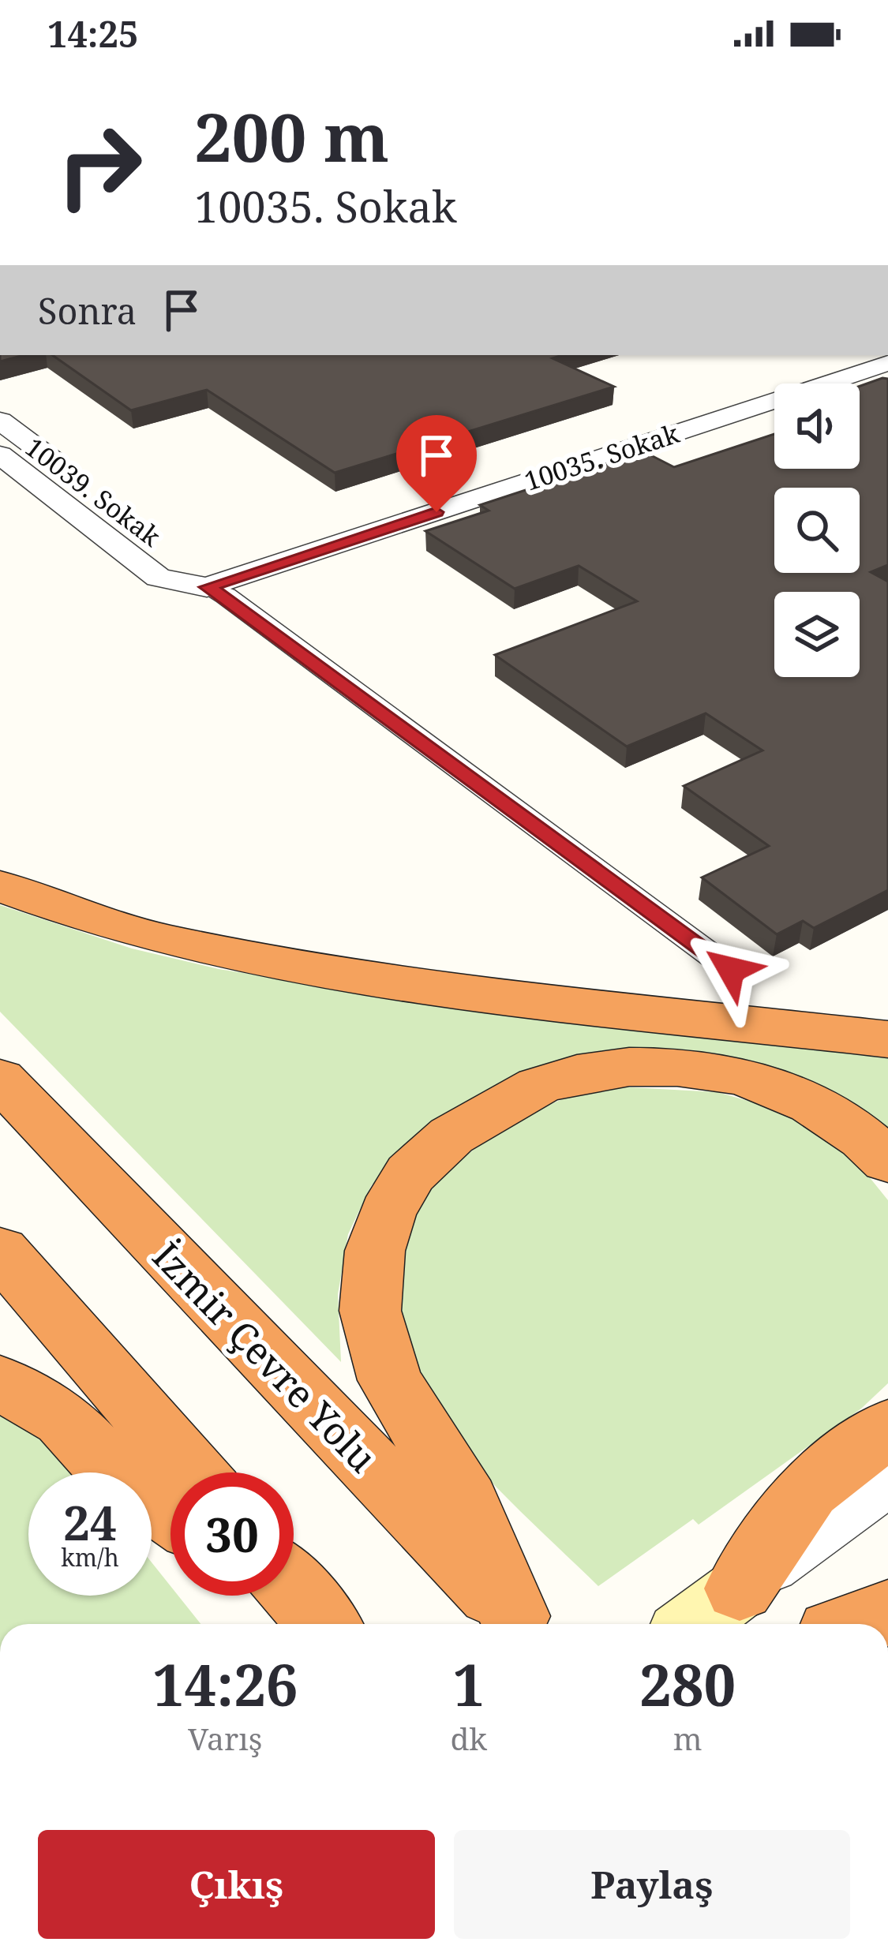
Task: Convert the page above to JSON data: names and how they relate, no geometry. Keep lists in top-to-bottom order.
{
  "streets": {
    "highway": ["İzmir Çevre Yolu"],
    "street": ["10035. Sokak", "10039. Sokak"]
  },
  "crossings": [
    ["10035. Sokak", "10039. Sokak"]
  ],
  "page": {
    "status": "14:25",
    "turn": ["200 m", "10035. Sokak"],
    "then": "Sonra",
    "speed": "24 km/h",
    "limit": "30",
    "eta": [
      "14:26",
      "Varış",
      "1",
      "dk",
      "280",
      "m"
    ],
    "buttons": ["Çıkış", "Paylaş"]
  }
}
